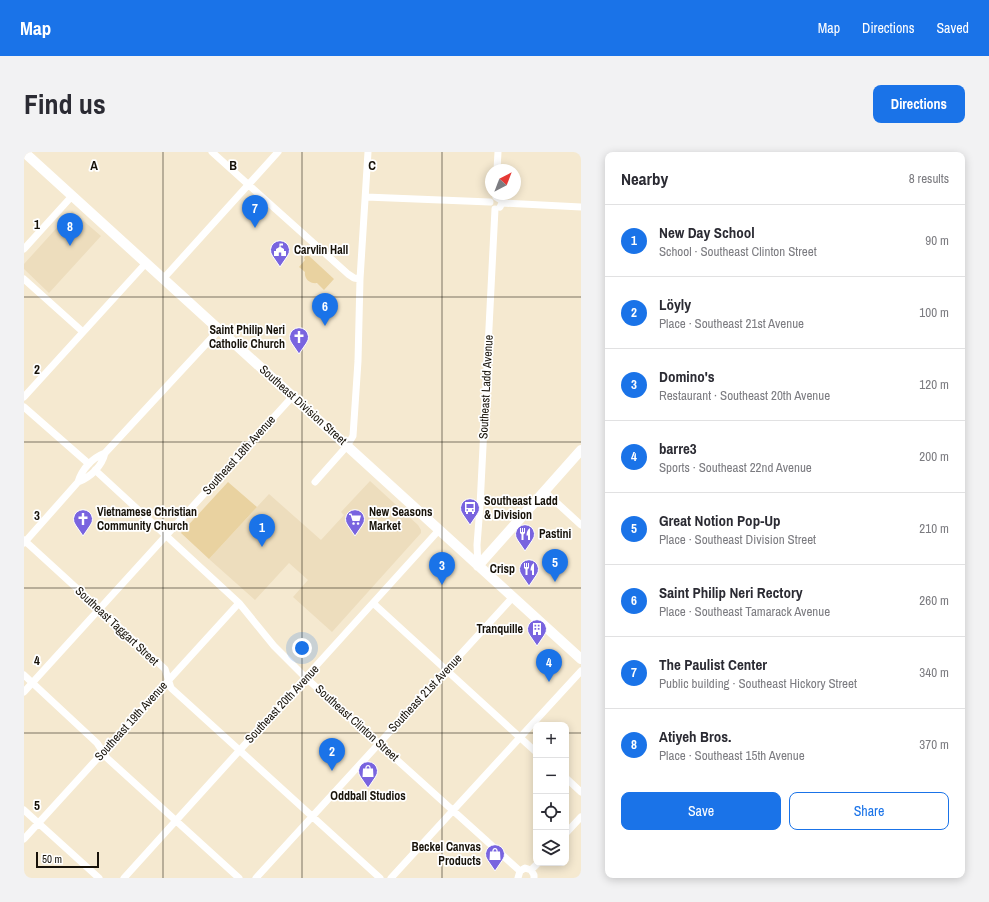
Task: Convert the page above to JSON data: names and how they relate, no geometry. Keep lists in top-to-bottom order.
{
  "streets": {
    "main road": ["Southeast Division Street"],
    "street": [
      "Southeast Ladd Avenue",
      "Southeast 18th Avenue",
      "Southeast Taggart Street",
      "Southeast 21st Avenue",
      "Southeast 20th Avenue",
      "Southeast 19th Avenue",
      "Southeast Clinton Street"
    ]
  },
  "crossings": [
    ["Southeast Ladd Avenue", "Southeast Division Street"],
    ["Southeast Division Street", "Southeast 18th Avenue"],
    ["Southeast Division Street", "Southeast 21st Avenue"],
    ["Southeast Division Street", "Southeast 20th Avenue"],
    ["Southeast 18th Avenue", "Southeast Taggart Street"],
    ["Southeast 18th Avenue", "Southeast Clinton Street"],
    ["Southeast Taggart Street", "Southeast 21st Avenue"],
    ["Southeast Taggart Street", "Southeast 20th Avenue"],
    ["Southeast Taggart Street", "Southeast 19th Avenue"],
    ["Southeast 21st Avenue", "Southeast Clinton Street"],
    ["Southeast 20th Avenue", "Southeast Clinton Street"],
    ["Southeast 19th Avenue", "Southeast Clinton Street"]
  ],
  "places": {
    "public building": ["Carvlin Hall"],
    "church": ["Saint Philip Neri Catholic Church", "Vietnamese Christian Community Church"],
    "bus stop": ["Southeast Ladd & Division"],
    "supermarket": ["New Seasons Market"],
    "restaurant": ["Pastini", "Crisp"],
    "building": ["Tranquille"],
    "shop": ["Oddball Studios", "Beckel Canvas Products"]
  },
  "scale_bar": "50 m",
  "north": "top right",
  "page": {
    "header": "Map",
    "nav": ["Map", "Directions", "Saved"],
    "title": "Find us",
    "buttons": [
      "Directions",
      ["Save", "Share"]
    ],
    "heading": ["Nearby", "8 results"],
    "pins": [
      "7",
      "8",
      "6",
      "1",
      "5",
      "3",
      "4",
      "2"
    ],
    "list": [
      {
        "mark": "1",
        "name": "New Day School",
        "note": "School · Southeast Clinton Street",
        "value": "90 m"
      },
      {
        "mark": "2",
        "name": "Löyly",
        "note": "Place · Southeast 21st Avenue",
        "value": "100 m"
      },
      {
        "mark": "3",
        "name": "Domino's",
        "note": "Restaurant · Southeast 20th Avenue",
        "value": "120 m"
      },
      {
        "mark": "4",
        "name": "barre3",
        "note": "Sports · Southeast 22nd Avenue",
        "value": "200 m"
      },
      {
        "mark": "5",
        "name": "Great Notion Pop-Up",
        "note": "Place · Southeast Division Street",
        "value": "210 m"
      },
      {
        "mark": "6",
        "name": "Saint Philip Neri Rectory",
        "note": "Place · Southeast Tamarack Avenue",
        "value": "260 m"
      },
      {
        "mark": "7",
        "name": "The Paulist Center",
        "note": "Public building · Southeast Hickory Street",
        "value": "340 m"
      },
      {
        "mark": "8",
        "name": "Atiyeh Bros.",
        "note": "Place · Southeast 15th Avenue",
        "value": "370 m"
      }
    ],
    "map_buttons": ["+", "−"],
    "scale": "50 m"
  },
  "grid": {
    "columns": ["A", "B", "C"],
    "rows": [
      "1",
      "2",
      "3",
      "4",
      "5"
    ]
  }
}
